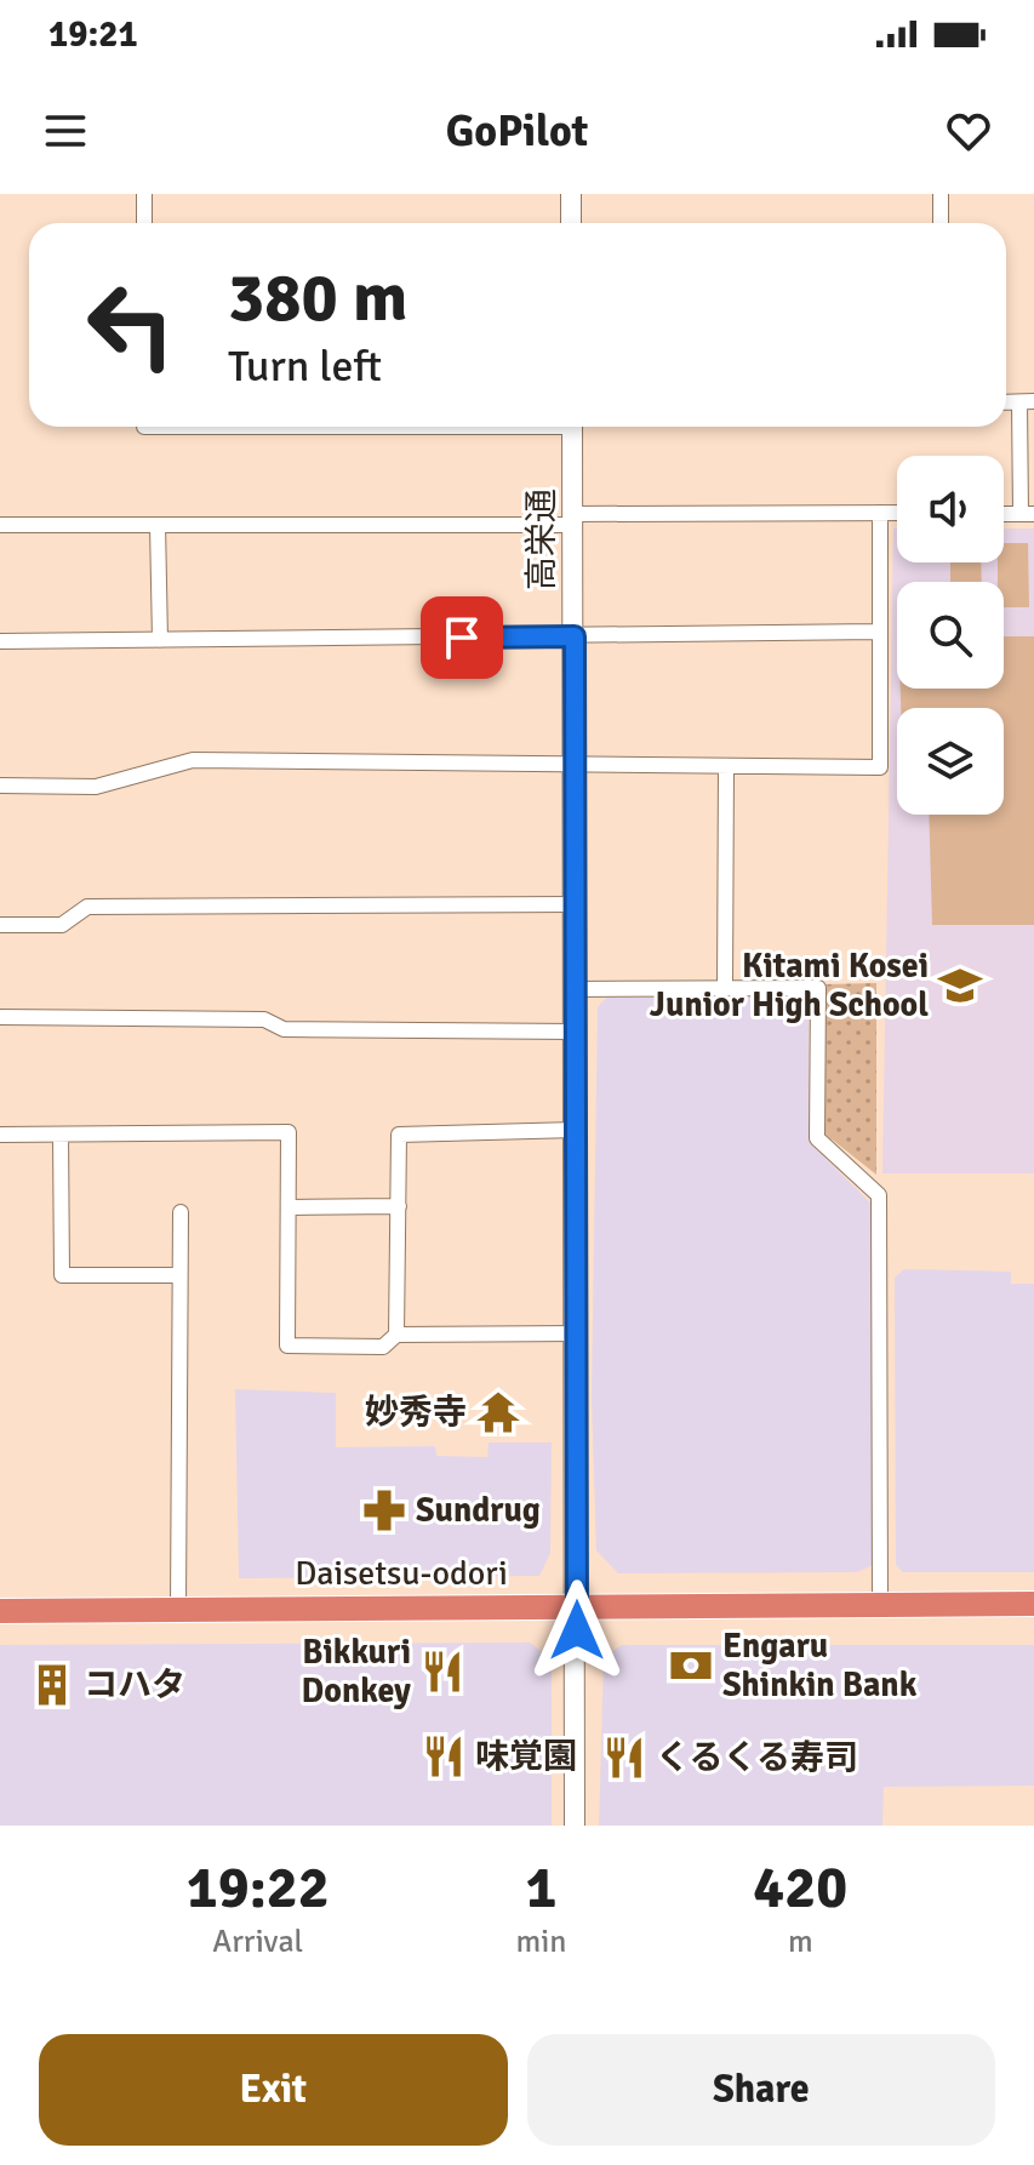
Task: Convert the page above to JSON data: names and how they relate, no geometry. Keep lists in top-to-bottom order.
{
  "streets": {
    "highway": ["Daisetsu-odori"],
    "street": ["高栄通"]
  },
  "crossings": [
    ["高栄通", "Daisetsu-odori"]
  ],
  "places": {
    "school or university": ["Kitami Kosei Junior High School"],
    "temple": ["妙秀寺"],
    "pharmacy": ["Sundrug"],
    "bank": ["Engaru Shinkin Bank"],
    "restaurant": ["Bikkuri Donkey", "味覚園", "くるくる寿司"],
    "building": ["コハタ"]
  },
  "page": {
    "status": "19:21",
    "header": "GoPilot",
    "turn": ["380 m", "Turn left"],
    "eta": [
      "19:22",
      "Arrival",
      "1",
      "min",
      "420",
      "m"
    ],
    "buttons": ["Exit", "Share"]
  }
}
